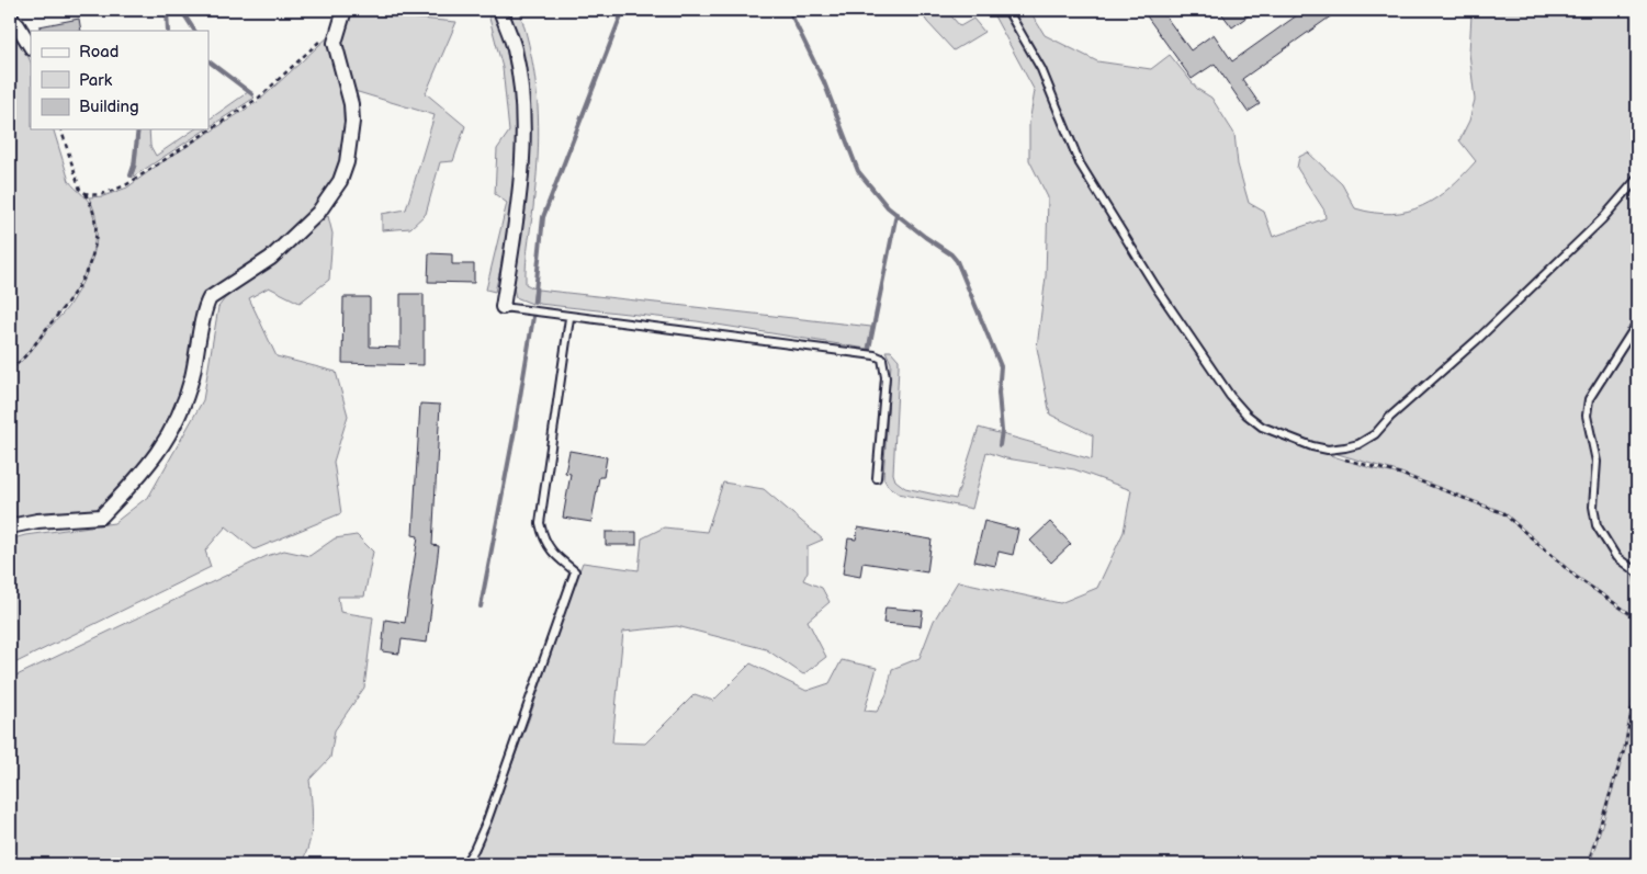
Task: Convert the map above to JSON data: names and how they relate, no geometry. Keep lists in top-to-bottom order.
{
  "legend": ["Road", "Park", "Building"]
}
